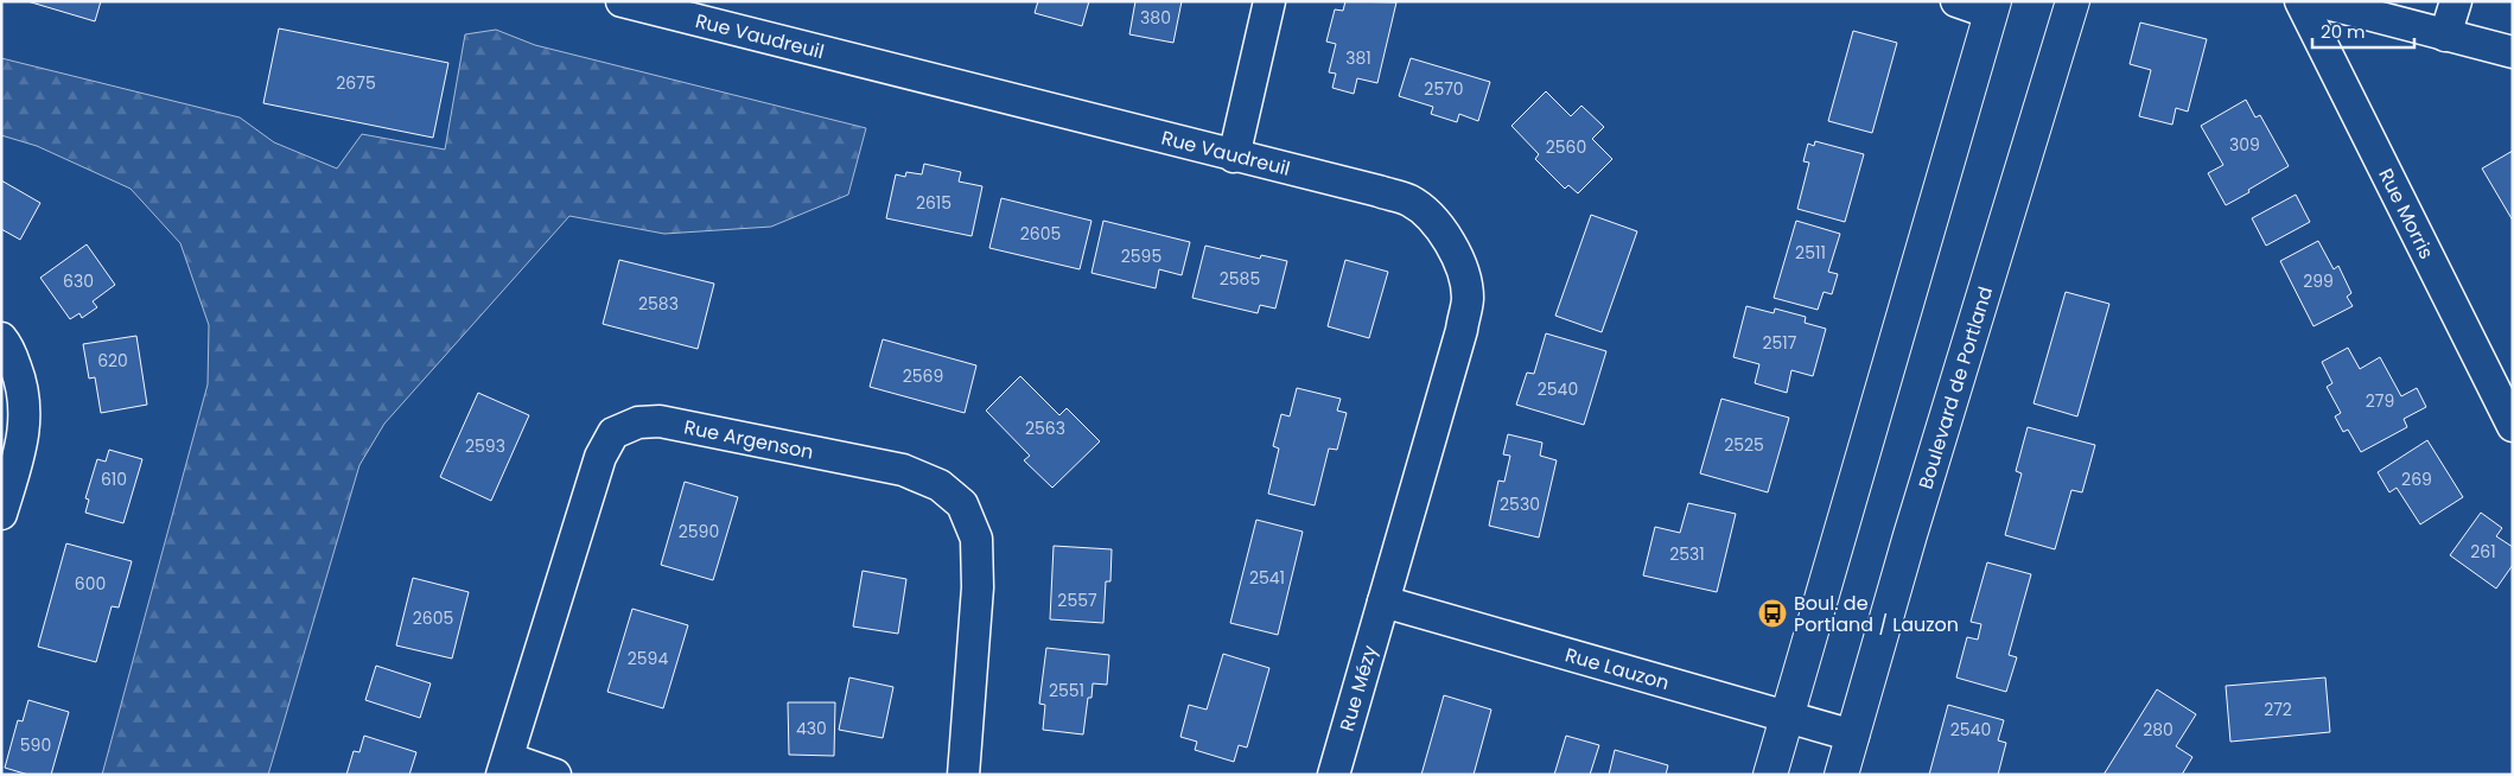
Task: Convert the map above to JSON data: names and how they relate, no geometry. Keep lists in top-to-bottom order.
{
  "streets": {
    "main road": ["Boulevard de Portland"],
    "street": [
      "Rue Vaudreuil",
      "Rue Morris",
      "Rue Argenson",
      "Rue Lauzon",
      "Rue Mézy"
    ]
  },
  "crossings": [
    ["Rue Vaudreuil", "Rue Lauzon"],
    ["Rue Vaudreuil", "Rue Mézy"],
    ["Boulevard de Portland", "Rue Lauzon"],
    ["Rue Lauzon", "Rue Mézy"]
  ],
  "places": {
    "bus stop": ["Boul. de Portland / Lauzon"]
  },
  "house_numbers": [
    "380",
    "381",
    "2675",
    "2570",
    "309",
    "2560",
    "2615",
    "2605",
    "2511",
    "2595",
    "2585",
    "630",
    "299",
    "2583",
    "2517",
    "620",
    "2569",
    "2540",
    "279",
    "2563",
    "2525",
    "2593",
    "610",
    "269",
    "2530",
    "2590",
    "261",
    "2531",
    "2541",
    "600",
    "2557",
    "2605",
    "2594",
    "2551",
    "272",
    "430",
    "2540",
    "280",
    "590"
  ],
  "scale_bar": "20 m"
}
